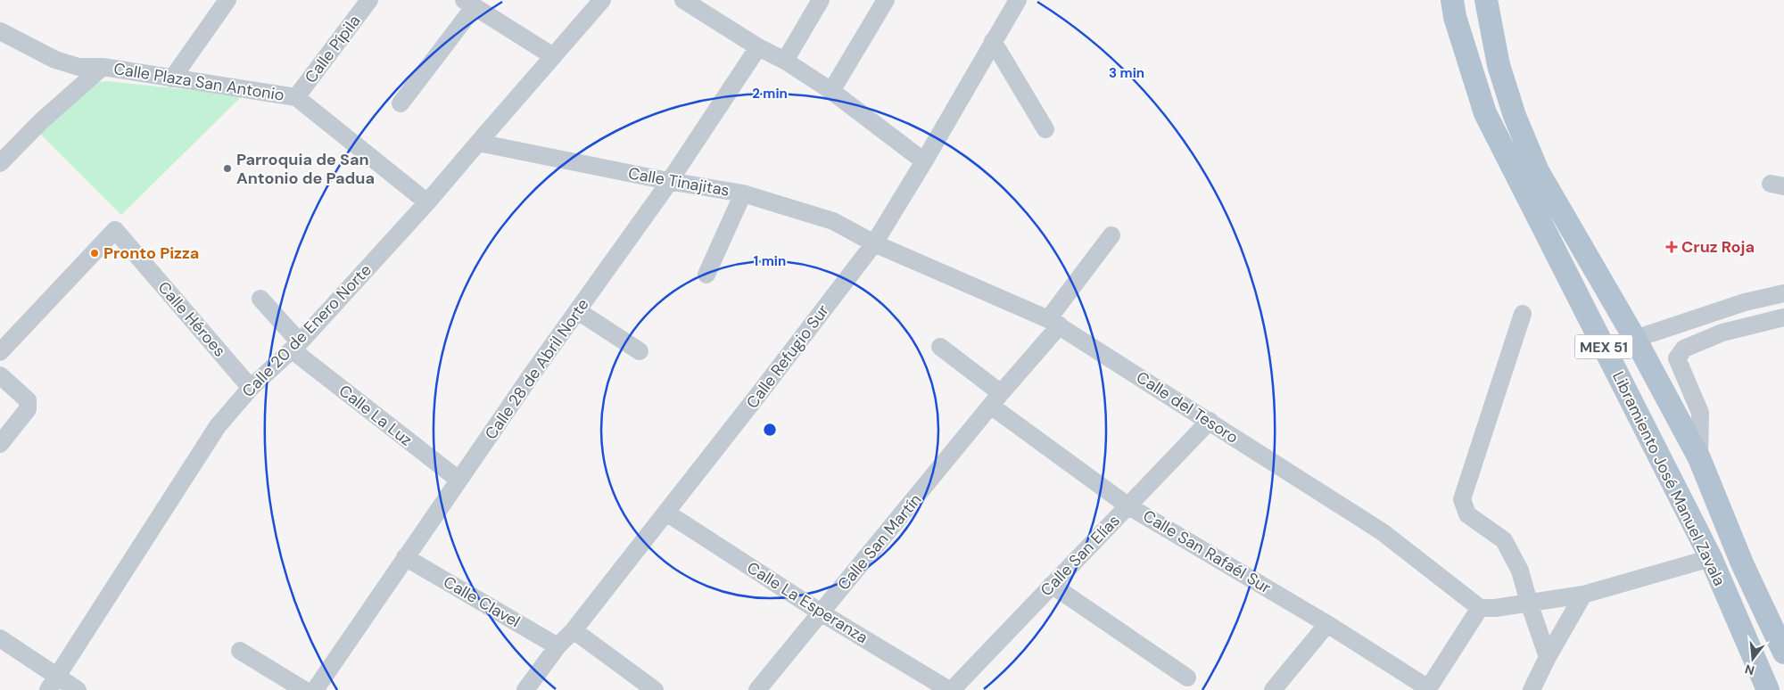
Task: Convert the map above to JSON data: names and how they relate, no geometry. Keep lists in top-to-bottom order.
{
  "streets": {
    "main road": ["MEX 51", "Libramiento José Manuel Zavala"],
    "street": [
      "Calle Pípila",
      "Calle Plaza San Antonio",
      "Calle Tinajitas",
      "Calle Héroes",
      "Calle 20 de Enero Norte",
      "Calle Refugio Sur",
      "Calle 28 de Abril Norte",
      "Calle del Tesoro",
      "Calle La Luz",
      "Calle San Martín",
      "Calle San Rafaél Sur",
      "Calle San Elías",
      "Calle Clavel",
      "Calle La Esperanza"
    ]
  },
  "crossings": [
    ["Calle Pípila", "Calle Plaza San Antonio"],
    ["Calle Tinajitas", "Calle 20 de Enero Norte"],
    ["Calle Tinajitas", "Calle Refugio Sur"],
    ["Calle Tinajitas", "Calle 28 de Abril Norte"],
    ["Calle Tinajitas", "Calle del Tesoro"],
    ["Calle Héroes", "Calle 20 de Enero Norte"],
    ["Calle 20 de Enero Norte", "Calle La Luz"],
    ["Calle Refugio Sur", "Calle del Tesoro"],
    ["Calle Refugio Sur", "Calle Clavel"],
    ["Calle Refugio Sur", "Calle La Esperanza"],
    ["Calle 28 de Abril Norte", "Calle La Luz"],
    ["Calle 28 de Abril Norte", "Calle Clavel"],
    ["Calle del Tesoro", "Calle San Martín"],
    ["Calle del Tesoro", "Calle San Elías"],
    ["Calle San Martín", "Calle San Rafaél Sur"],
    ["Calle San Martín", "Calle La Esperanza"],
    ["Calle San Rafaél Sur", "Calle San Elías"],
    ["Calle San Elías", "Calle La Esperanza"]
  ],
  "places": {
    "other": ["Parroquia de San Antonio de Padua", "Pronto Pizza"],
    "health": ["Cruz Roja"]
  },
  "north": "bottom",
  "rings": ["3 min", "2 min", "1 min"]
}
